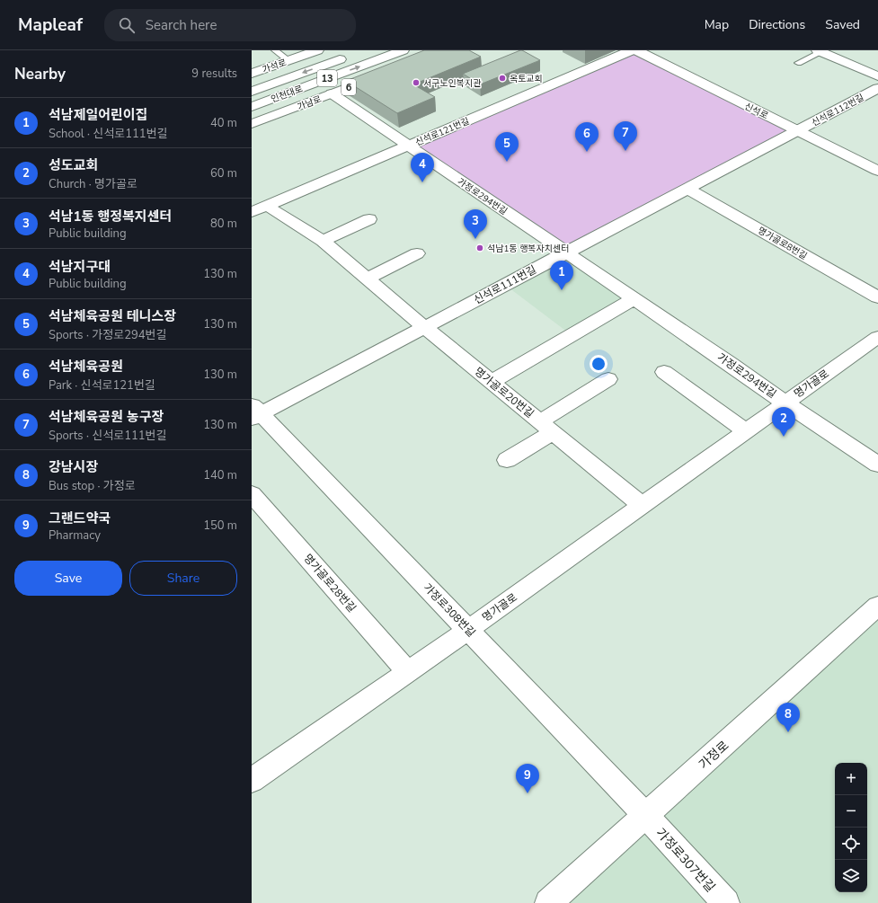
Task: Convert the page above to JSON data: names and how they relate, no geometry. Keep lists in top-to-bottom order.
{
  "streets": {
    "main road": [
      "가석로",
      "13",
      "6",
      "인천대로",
      "가남로",
      "신석로112번길",
      "신석로",
      "신석로121번길",
      "가정로294번길",
      "명가골로8번길",
      "신석로111번길",
      "명가골로",
      "명가골로20번길",
      "명가골로28번길",
      "가정로308번길",
      "가정로",
      "가정로307번길"
    ]
  },
  "crossings": [
    ["가남로", "가정로294번길"],
    ["신석로112번길", "신석로"],
    ["신석로112번길", "신석로111번길"],
    ["신석로", "신석로111번길"],
    ["신석로121번길", "가정로294번길"],
    ["신석로121번길", "명가골로20번길"],
    ["가정로294번길", "신석로111번길"],
    ["가정로294번길", "명가골로"],
    ["명가골로8번길", "신석로111번길"],
    ["신석로111번길", "명가골로20번길"],
    ["신석로111번길", "가정로308번길"],
    ["명가골로", "명가골로20번길"],
    ["명가골로", "명가골로28번길"],
    ["명가골로", "가정로308번길"],
    ["가정로308번길", "가정로"],
    ["가정로308번길", "가정로307번길"],
    ["가정로", "가정로307번길"]
  ],
  "places": ["옥토교회", "서구노인복지관", "석남1동 행복자치센터"],
  "page": {
    "header": "Mapleaf",
    "search": "Search here",
    "nav": ["Map", "Directions", "Saved"],
    "heading": ["Nearby", "9 results"],
    "list": [
      {
        "mark": "1",
        "name": "석남제일어린이집",
        "note": "School · 신석로111번길",
        "value": "40 m"
      },
      {
        "mark": "2",
        "name": "성도교회",
        "note": "Church · 명가골로",
        "value": "60 m"
      },
      {
        "mark": "3",
        "name": "석남1동 행정복지센터",
        "note": "Public building",
        "value": "80 m"
      },
      {
        "mark": "4",
        "name": "석남지구대",
        "note": "Public building",
        "value": "130 m"
      },
      {
        "mark": "5",
        "name": "석남체육공원 테니스장",
        "note": "Sports · 가정로294번길",
        "value": "130 m"
      },
      {
        "mark": "6",
        "name": "석남체육공원",
        "note": "Park · 신석로121번길",
        "value": "130 m"
      },
      {
        "mark": "7",
        "name": "석남체육공원 농구장",
        "note": "Sports · 신석로111번길",
        "value": "130 m"
      },
      {
        "mark": "8",
        "name": "강남시장",
        "note": "Bus stop · 가정로",
        "value": "140 m"
      },
      {
        "mark": "9",
        "name": "그랜드약국",
        "note": "Pharmacy",
        "value": "150 m"
      }
    ],
    "pins": [
      "7",
      "6",
      "5",
      "4",
      "3",
      "1",
      "2",
      "8",
      "9"
    ],
    "buttons": ["Save", "Share"],
    "map_buttons": ["+", "−"]
  }
}
